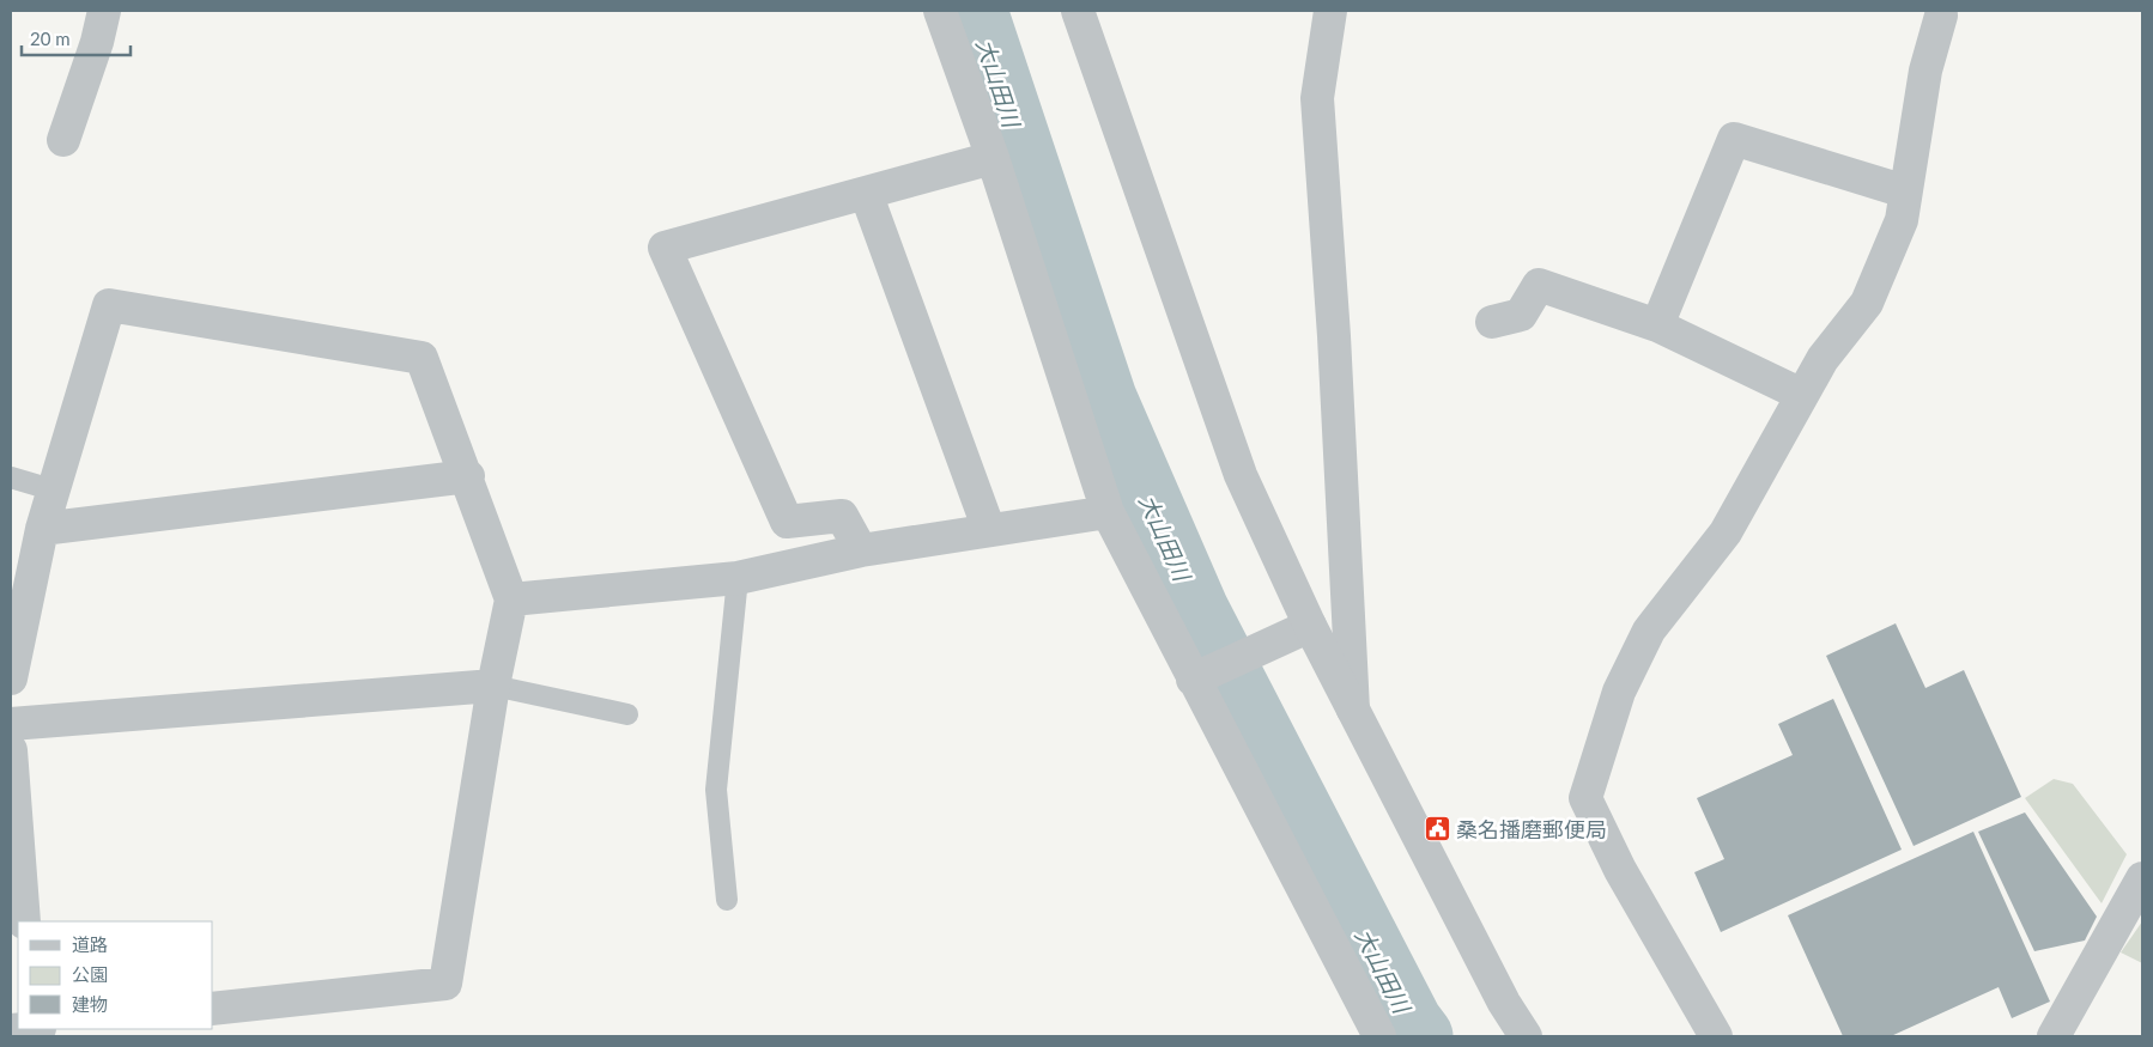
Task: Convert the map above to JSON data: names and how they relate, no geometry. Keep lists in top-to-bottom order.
{
  "water": ["大山田川"],
  "places": {
    "public building": ["桑名播磨郵便局"]
  },
  "legend": ["道路", "公園", "建物"],
  "scale_bar": "20 m"
}
